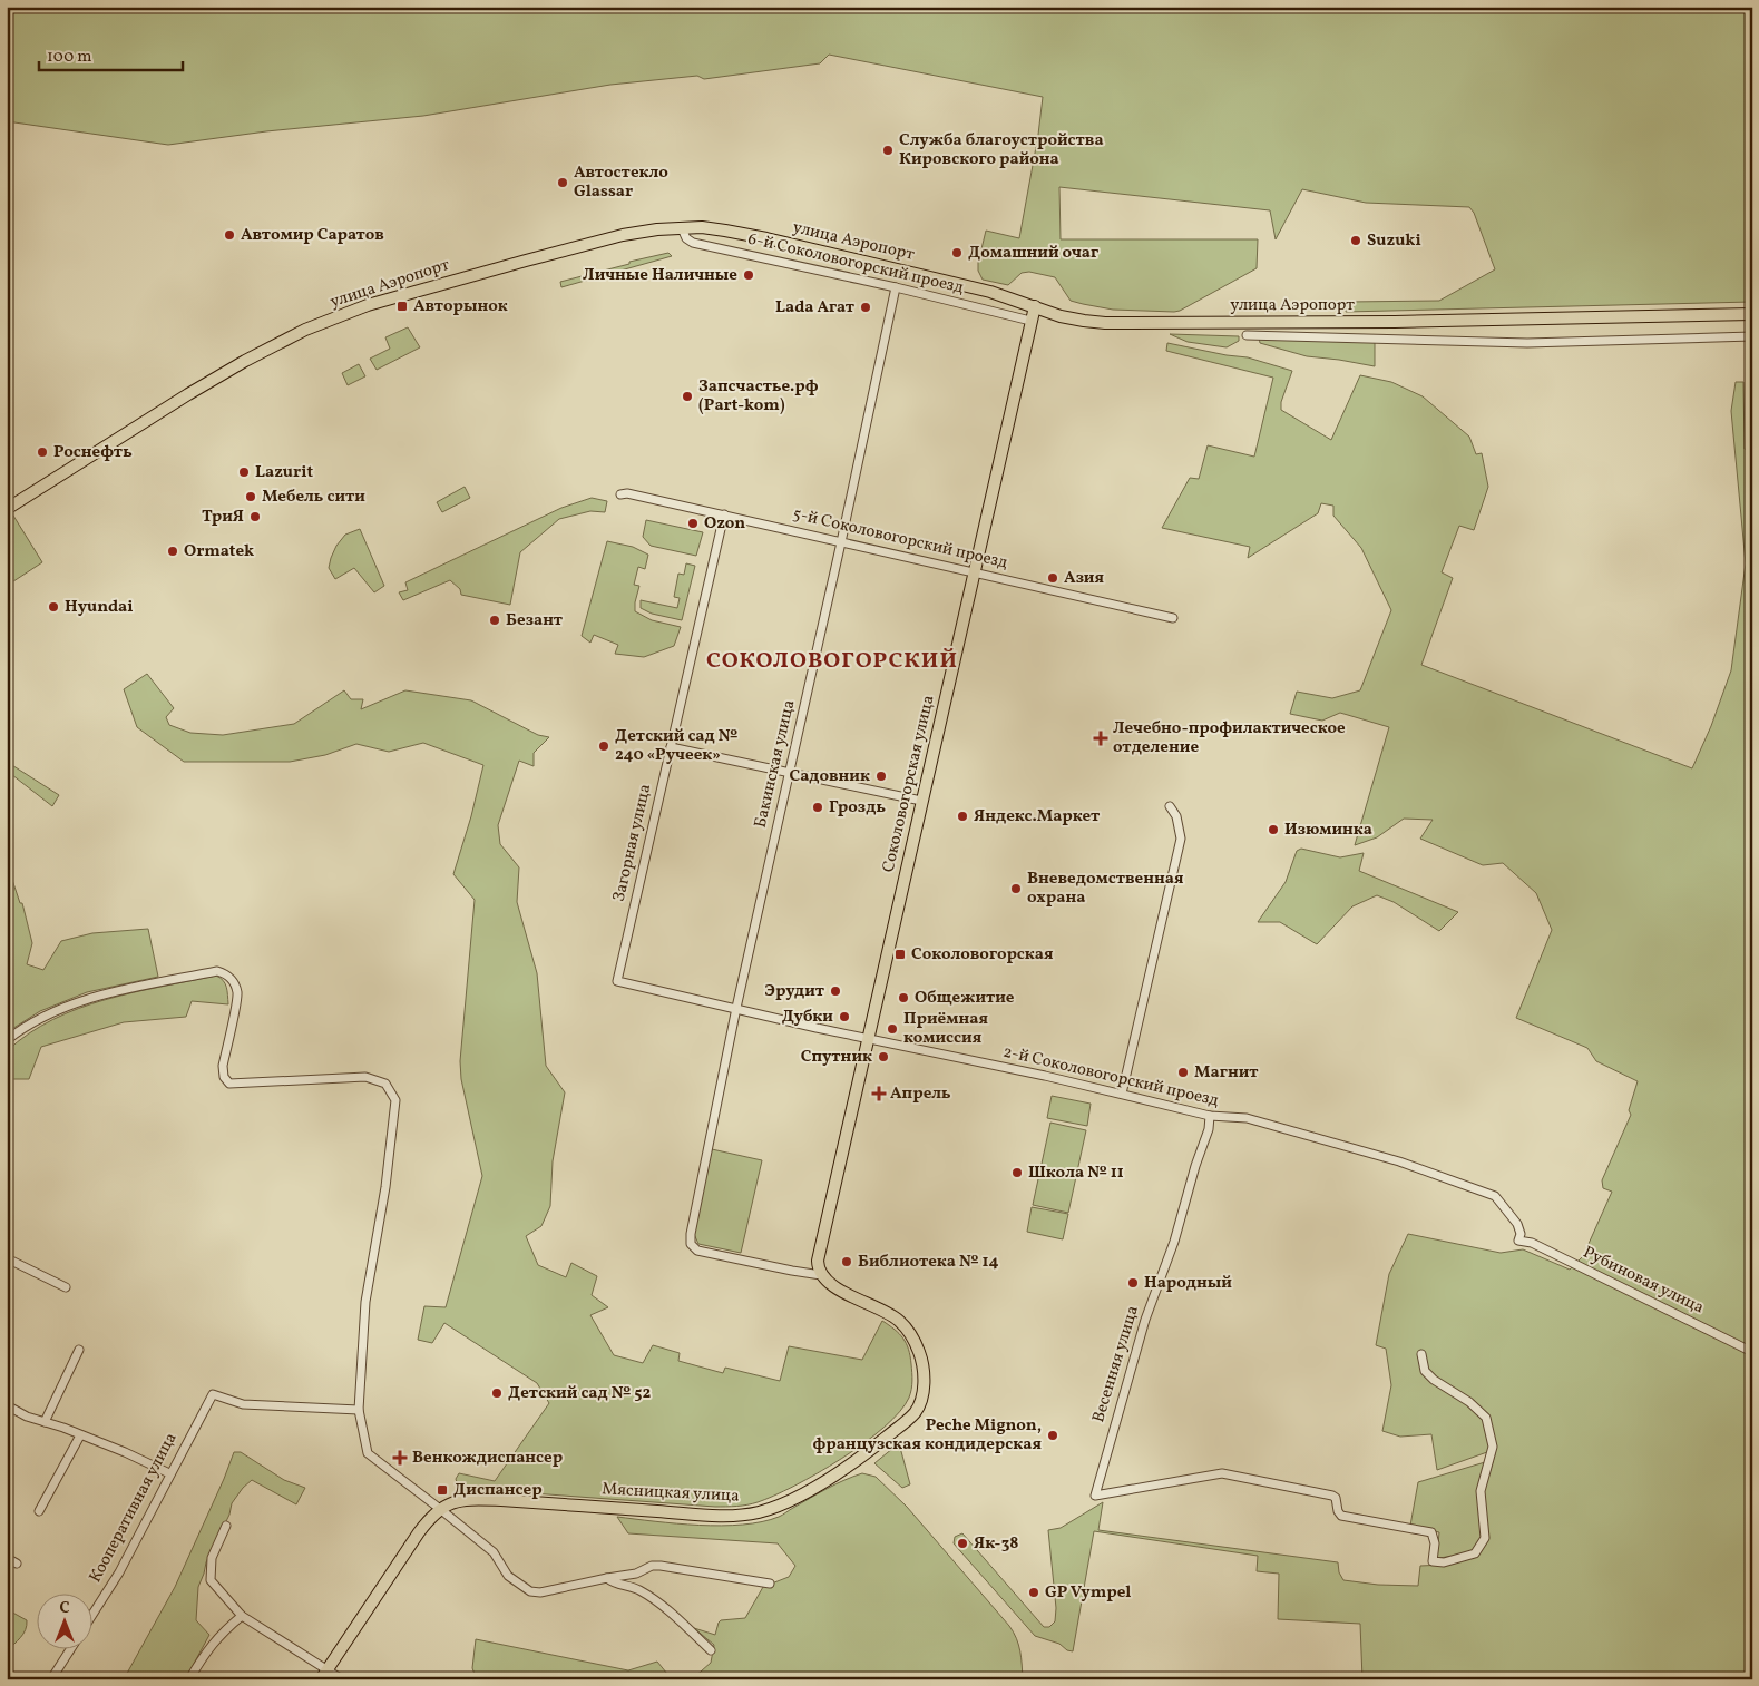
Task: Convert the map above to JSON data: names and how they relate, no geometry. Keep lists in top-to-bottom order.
{
  "streets": {
    "main road": ["улица Аэропорт", "Соколовогорская улица", "Мясницкая улица"],
    "street": [
      "6-й Соколовогорский проезд",
      "5-й Соколовогорский проезд",
      "Бакинская улица",
      "Загорная улица",
      "2-й Соколовогорский проезд",
      "Рубиновая улица",
      "Весенняя улица",
      "Кооперативная улица"
    ]
  },
  "crossings": [
    ["улица Аэропорт", "6-й Соколовогорский проезд"],
    ["улица Аэропорт", "Соколовогорская улица"],
    ["6-й Соколовогорский проезд", "Бакинская улица"],
    ["6-й Соколовогорский проезд", "Соколовогорская улица"],
    ["5-й Соколовогорский проезд", "Бакинская улица"],
    ["5-й Соколовогорский проезд", "Соколовогорская улица"],
    ["5-й Соколовогорский проезд", "Загорная улица"],
    ["Бакинская улица", "Соколовогорская улица"],
    ["Бакинская улица", "2-й Соколовогорский проезд"],
    ["Бакинская улица", "Мясницкая улица"],
    ["Соколовогорская улица", "2-й Соколовогорский проезд"],
    ["Соколовогорская улица", "Мясницкая улица"],
    ["Загорная улица", "2-й Соколовогорский проезд"],
    ["2-й Соколовогорский проезд", "Рубиновая улица"],
    ["2-й Соколовогорский проезд", "Весенняя улица"]
  ],
  "districts": ["СОКОЛОВОГОРСКИЙ"],
  "places": {
    "other": [
      "Служба благоустройства Кировского района",
      "Автостекло Glassar",
      "Автомир Саратов",
      "Suzuki",
      "Домашний очаг",
      "Личные Наличные",
      "Lada Агат",
      "Запсчастье.рф (Part-kom)",
      "Роснефть",
      "Lazurit",
      "Мебель сити",
      "ТриЯ",
      "Ozon",
      "Ormatek",
      "Азия",
      "Hyundai",
      "Безант",
      "Детский сад № 240 «Ручеек»",
      "Садовник",
      "Гроздь",
      "Яндекс.Маркет",
      "Изюминка",
      "Вневедомственная охрана",
      "Эрудит",
      "Общежитие",
      "Дубки",
      "Приёмная комиссия",
      "Спутник",
      "Магнит",
      "Школа № 11",
      "Библиотека № 14",
      "Народный",
      "Детский сад № 52",
      "Peche Mignon, французская кондидерская",
      "Як-38",
      "GP Vympel"
    ],
    "transit": ["Авторынок", "Соколовогорская", "Диспансер"],
    "health": ["Лечебно-профилактическое отделение", "Апрель", "Венкождиспансер"]
  },
  "scale_bar": "100 m",
  "north": "top"
}
